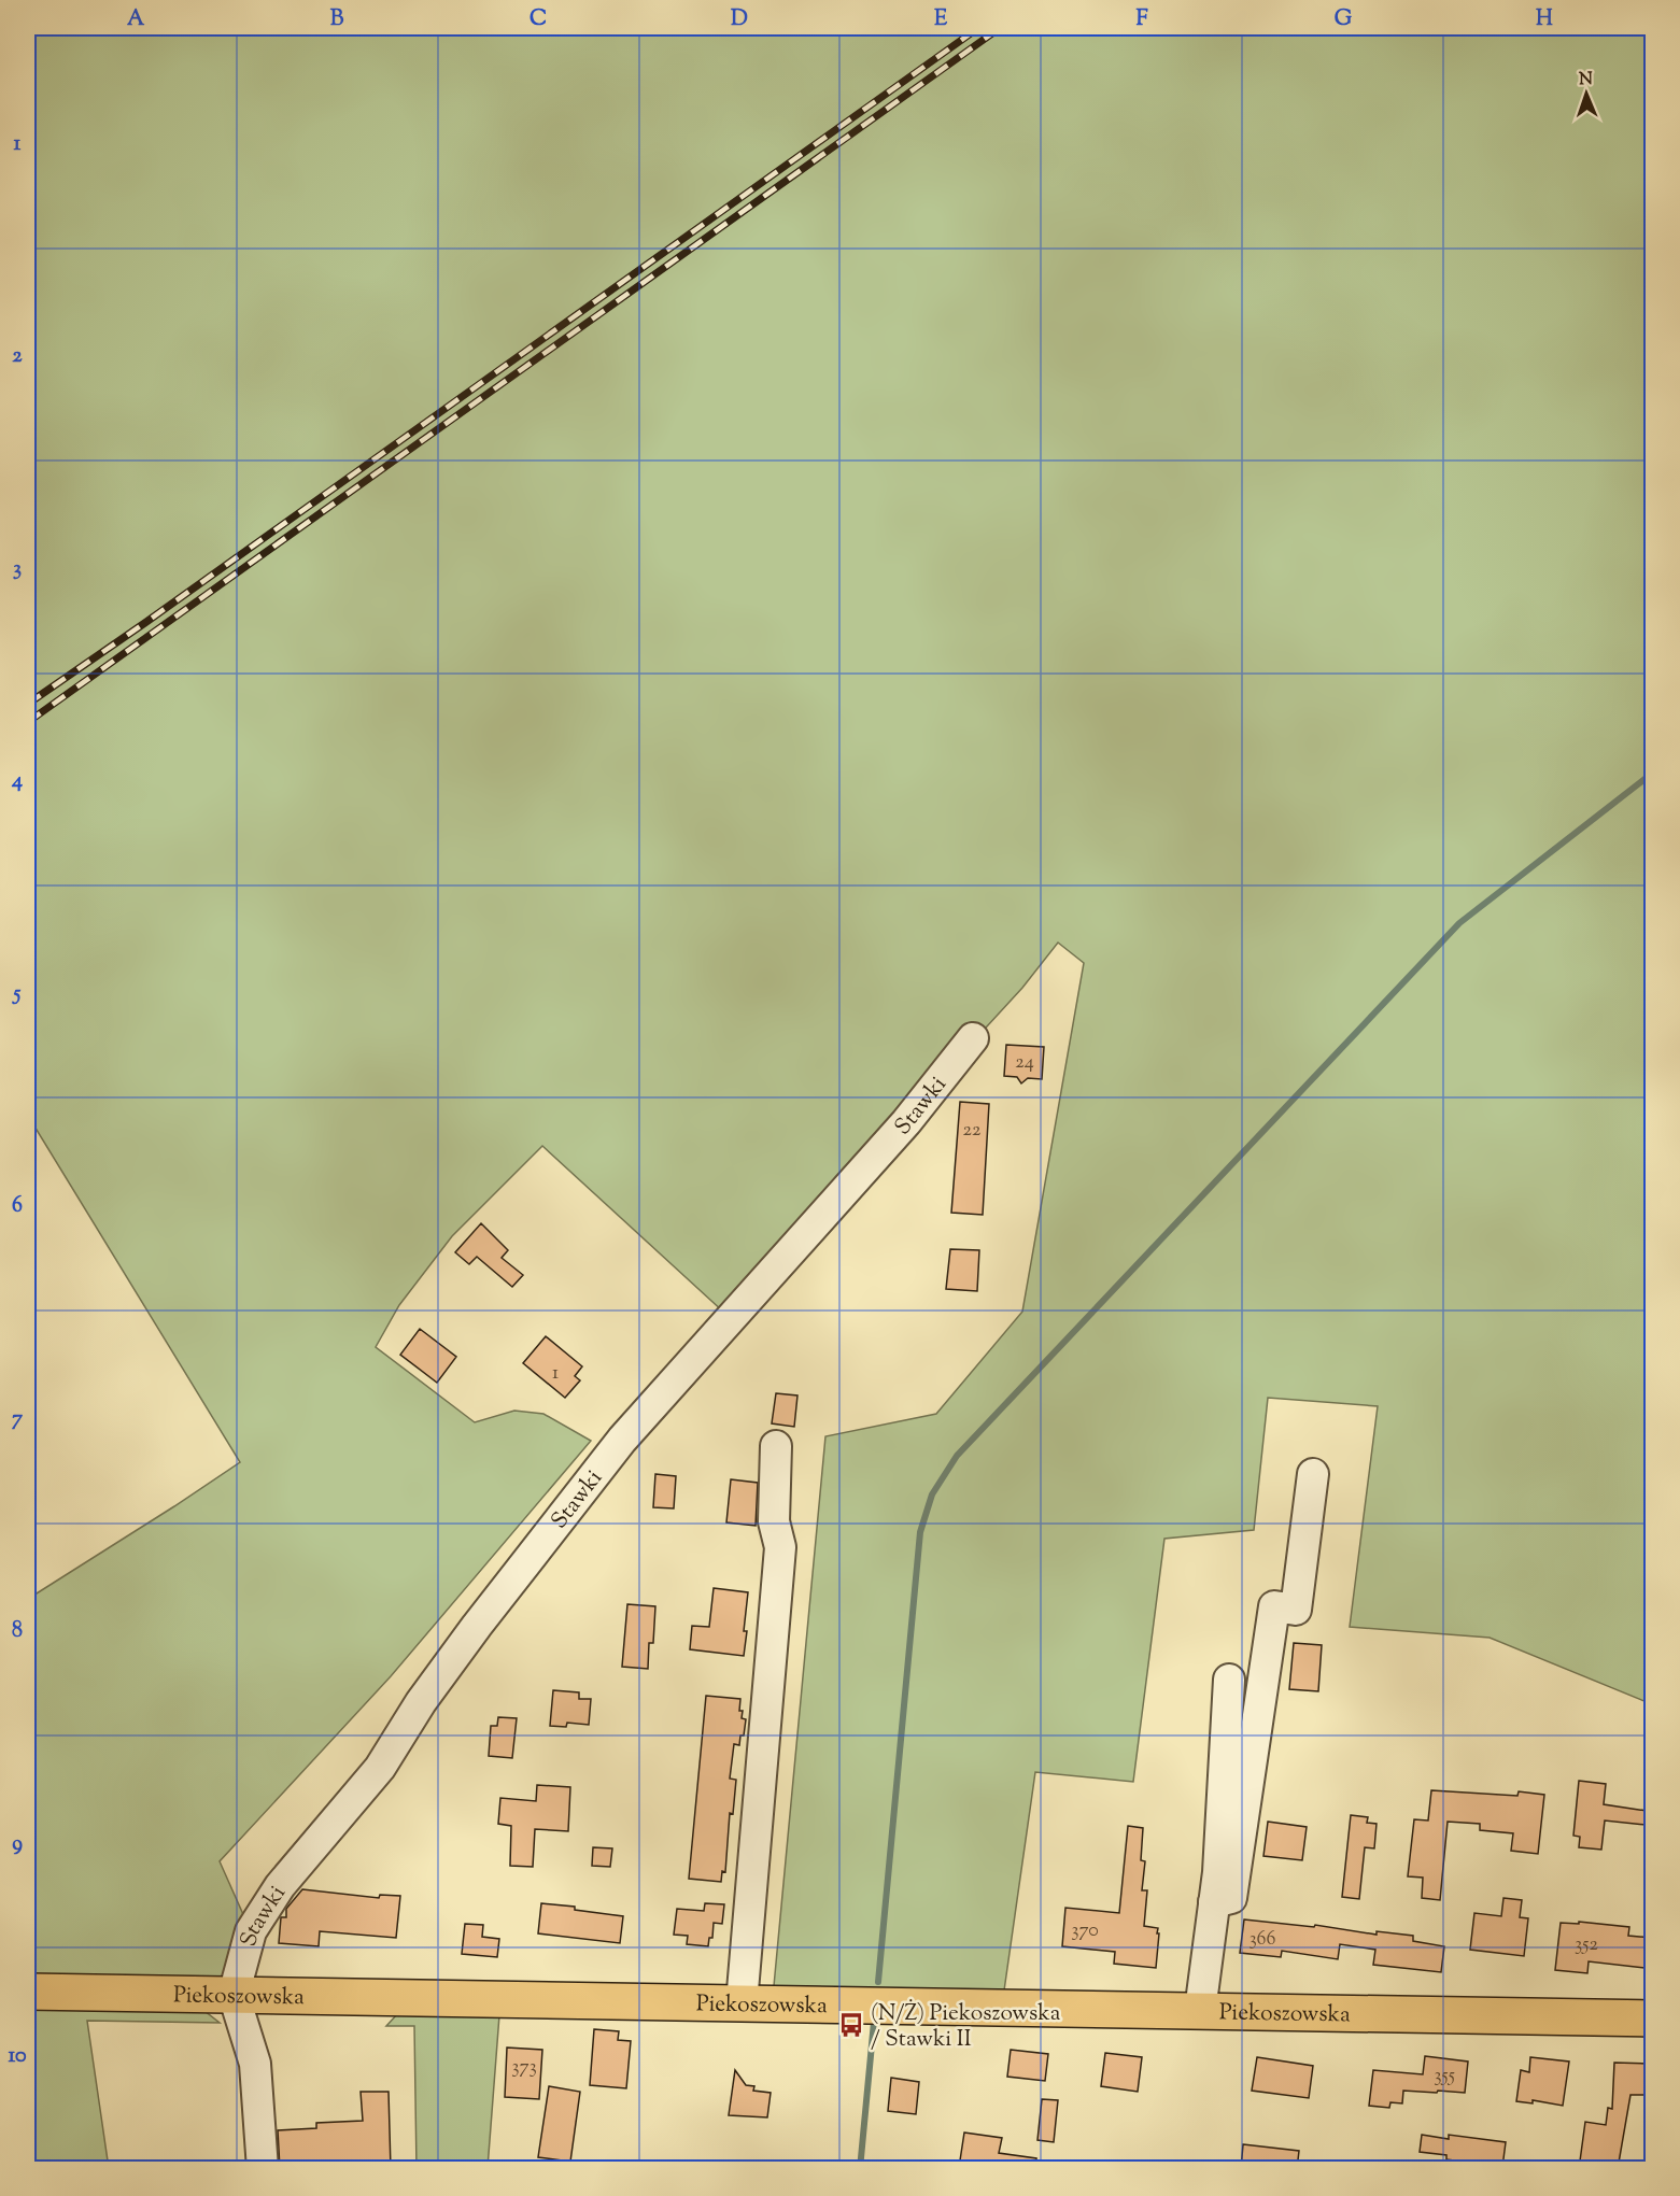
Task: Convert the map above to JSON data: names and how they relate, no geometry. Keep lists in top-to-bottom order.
{
  "streets": {
    "main road": ["Piekoszowska"],
    "street": ["Stawki"]
  },
  "crossings": [
    ["Stawki", "Piekoszowska"]
  ],
  "places": {
    "bus stop": ["(N/Ż) Piekoszowska / Stawki II"]
  },
  "house_numbers": [
    "24",
    "22",
    "1",
    "370",
    "366",
    "352",
    "373",
    "355"
  ],
  "north": "top",
  "grid": {
    "columns": [
      "A",
      "B",
      "C",
      "D",
      "E",
      "F",
      "G",
      "H"
    ],
    "rows": [
      "1",
      "2",
      "3",
      "4",
      "5",
      "6",
      "7",
      "8",
      "9",
      "10"
    ]
  }
}
